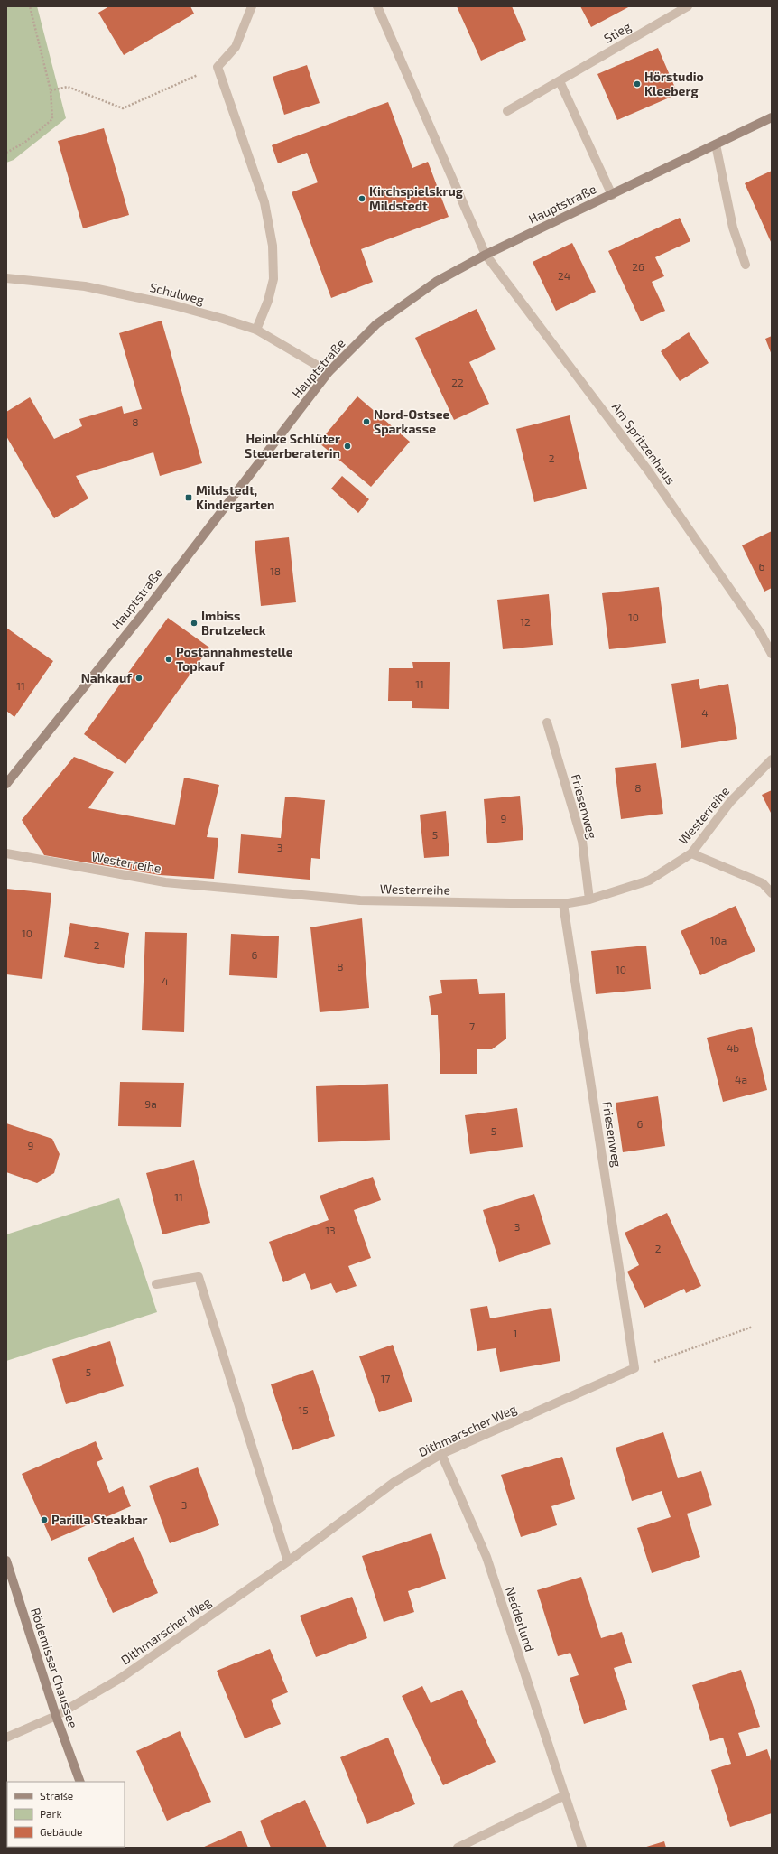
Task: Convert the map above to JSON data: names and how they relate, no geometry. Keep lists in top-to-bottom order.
{
  "streets": {
    "street": [
      "Stieg",
      "Hauptstraße",
      "Schulweg",
      "Am Spritzenhaus",
      "Friesenweg",
      "Westerreihe",
      "Dithmarscher Weg",
      "Nedderlund",
      "Rödemisser Chaussee"
    ]
  },
  "crossings": [
    ["Hauptstraße", "Schulweg"],
    ["Hauptstraße", "Am Spritzenhaus"],
    ["Friesenweg", "Westerreihe"],
    ["Friesenweg", "Dithmarscher Weg"],
    ["Dithmarscher Weg", "Nedderlund"],
    ["Dithmarscher Weg", "Rödemisser Chaussee"]
  ],
  "places": {
    "other": [
      "Hörstudio Kleeberg",
      "Kirchspielskrug Mildstedt",
      "Nord-Ostsee Sparkasse",
      "Heinke Schlüter Steuerberaterin",
      "Imbiss Brutzeleck",
      "Postannahmestelle Topkauf",
      "Nahkauf",
      "Parilla Steakbar"
    ],
    "transit": ["Mildstedt, Kindergarten"]
  },
  "house_numbers": [
    "26",
    "24",
    "22",
    "8",
    "2",
    "6",
    "18",
    "10",
    "12",
    "11",
    "11",
    "4",
    "8",
    "9",
    "5",
    "3",
    "10",
    "10a",
    "2",
    "6",
    "8",
    "10",
    "4",
    "7",
    "4b",
    "4a",
    "9a",
    "6",
    "5",
    "9",
    "11",
    "3",
    "13",
    "2",
    "1",
    "5",
    "17",
    "15",
    "3"
  ],
  "legend": ["Straße", "Park", "Gebäude"]
}
